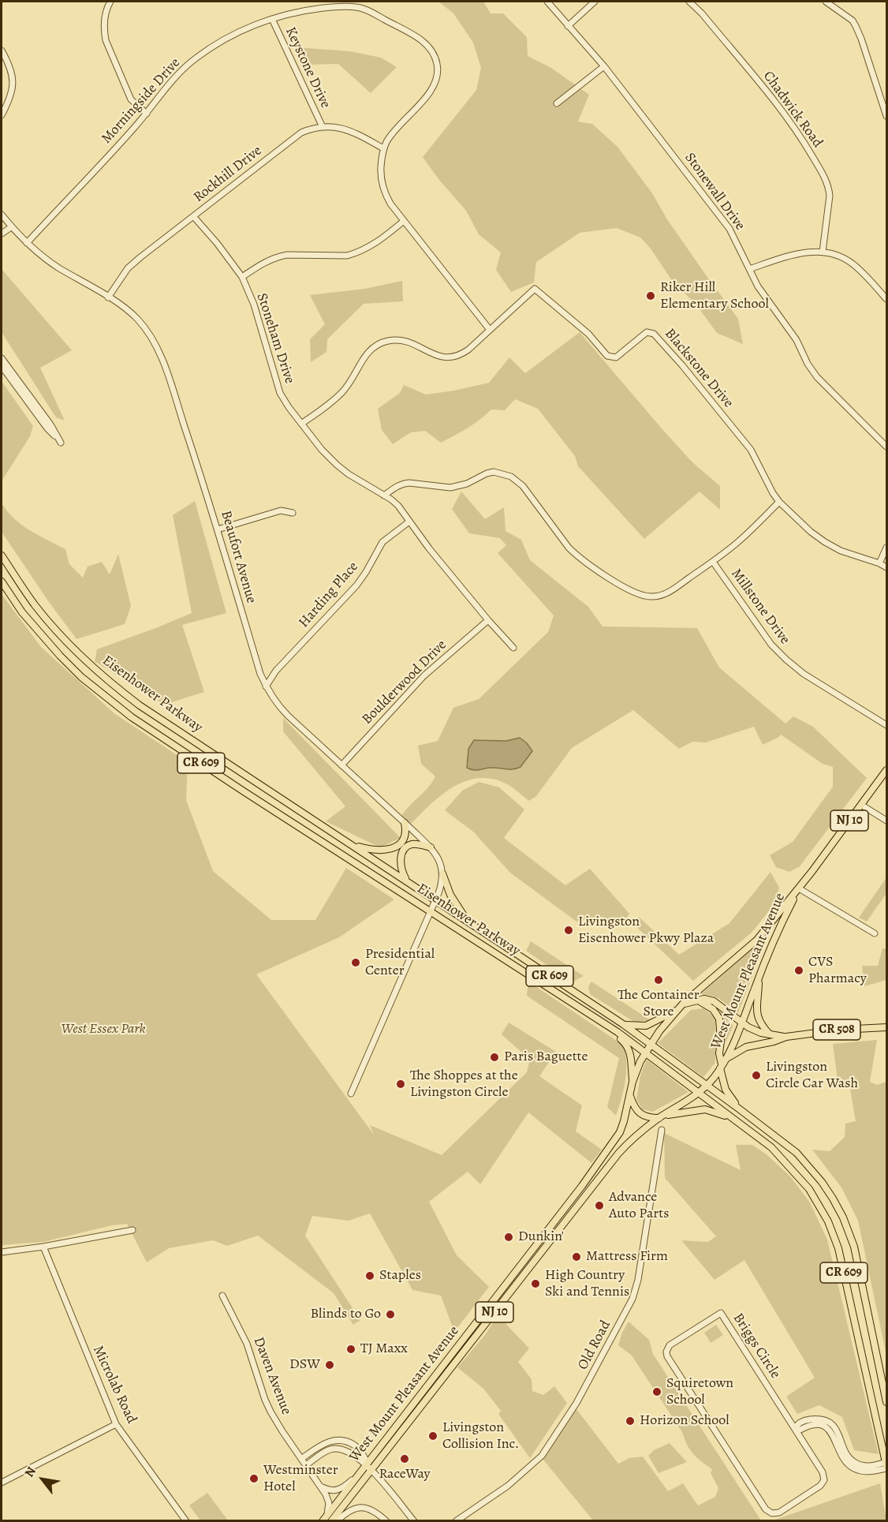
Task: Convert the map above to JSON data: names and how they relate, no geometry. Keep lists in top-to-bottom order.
{
  "streets": {
    "main road": [
      "Eisenhower Parkway",
      "CR 609",
      "NJ 10",
      "West Mount Pleasant Avenue",
      "CR 508"
    ],
    "street": [
      "Keystone Drive",
      "Morningside Drive",
      "Chadwick Road",
      "Rockhill Drive",
      "Stonewall Drive",
      "Stoneham Drive",
      "Blackstone Drive",
      "Beaufort Avenue",
      "Harding Place",
      "Millstone Drive",
      "Boulderwood Drive",
      "Old Road",
      "Briggs Circle",
      "Daven Avenue",
      "Microlab Road"
    ]
  },
  "crossings": [
    ["Keystone Drive", "Morningside Drive"],
    ["Keystone Drive", "Rockhill Drive"],
    ["Morningside Drive", "Rockhill Drive"],
    ["Morningside Drive", "Blackstone Drive"],
    ["Morningside Drive", "Beaufort Avenue"],
    ["Rockhill Drive", "Stoneham Drive"],
    ["Rockhill Drive", "Beaufort Avenue"],
    ["Stoneham Drive", "Blackstone Drive"],
    ["Stoneham Drive", "Harding Place"],
    ["Stoneham Drive", "Boulderwood Drive"],
    ["Beaufort Avenue", "Harding Place"],
    ["Beaufort Avenue", "Boulderwood Drive"],
    ["Eisenhower Parkway", "NJ 10"],
    ["NJ 10", "West Mount Pleasant Avenue"],
    ["NJ 10", "CR 508"],
    ["West Mount Pleasant Avenue", "CR 508"],
    ["West Mount Pleasant Avenue", "Daven Avenue"]
  ],
  "parks": ["West Essex Park"],
  "places": [
    "Riker Hill Elementary School",
    "Livingston Eisenhower Pkwy Plaza",
    "Presidential Center",
    "CVS Pharmacy",
    "The Container Store",
    "Paris Baguette",
    "Livingston Circle Car Wash",
    "The Shoppes at the Livingston Circle",
    "Advance Auto Parts",
    "Dunkin'",
    "Mattress Firm",
    "Staples",
    "High Country Ski and Tennis",
    "Blinds to Go",
    "TJ Maxx",
    "DSW",
    "Squiretown School",
    "Horizon School",
    "Livingston Collision Inc.",
    "RaceWay",
    "Westminster Hotel"
  ],
  "north": "top left"
}
